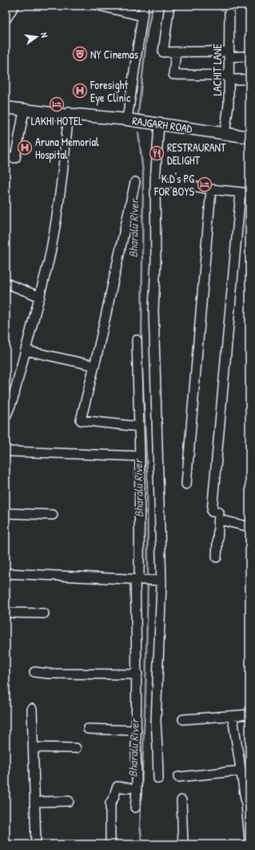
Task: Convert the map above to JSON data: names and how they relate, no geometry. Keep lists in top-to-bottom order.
{
  "streets": {
    "main road": ["RAJGARH ROAD"],
    "street": ["LACHIT LANE"]
  },
  "crossings": [
    ["LACHIT LANE", "RAJGARH ROAD"]
  ],
  "water": ["Bharalu River"],
  "places": {
    "theatre": ["NY Cinemas"],
    "hospital": ["Foresight Eye Clinic", "Aruna Memorial Hospital"],
    "hotel": ["LAKHI HOTEL", "K.D's PG FOR BOYS"],
    "restaurant": ["RESTRAURANT DELIGHT"]
  },
  "north": "right"
}
